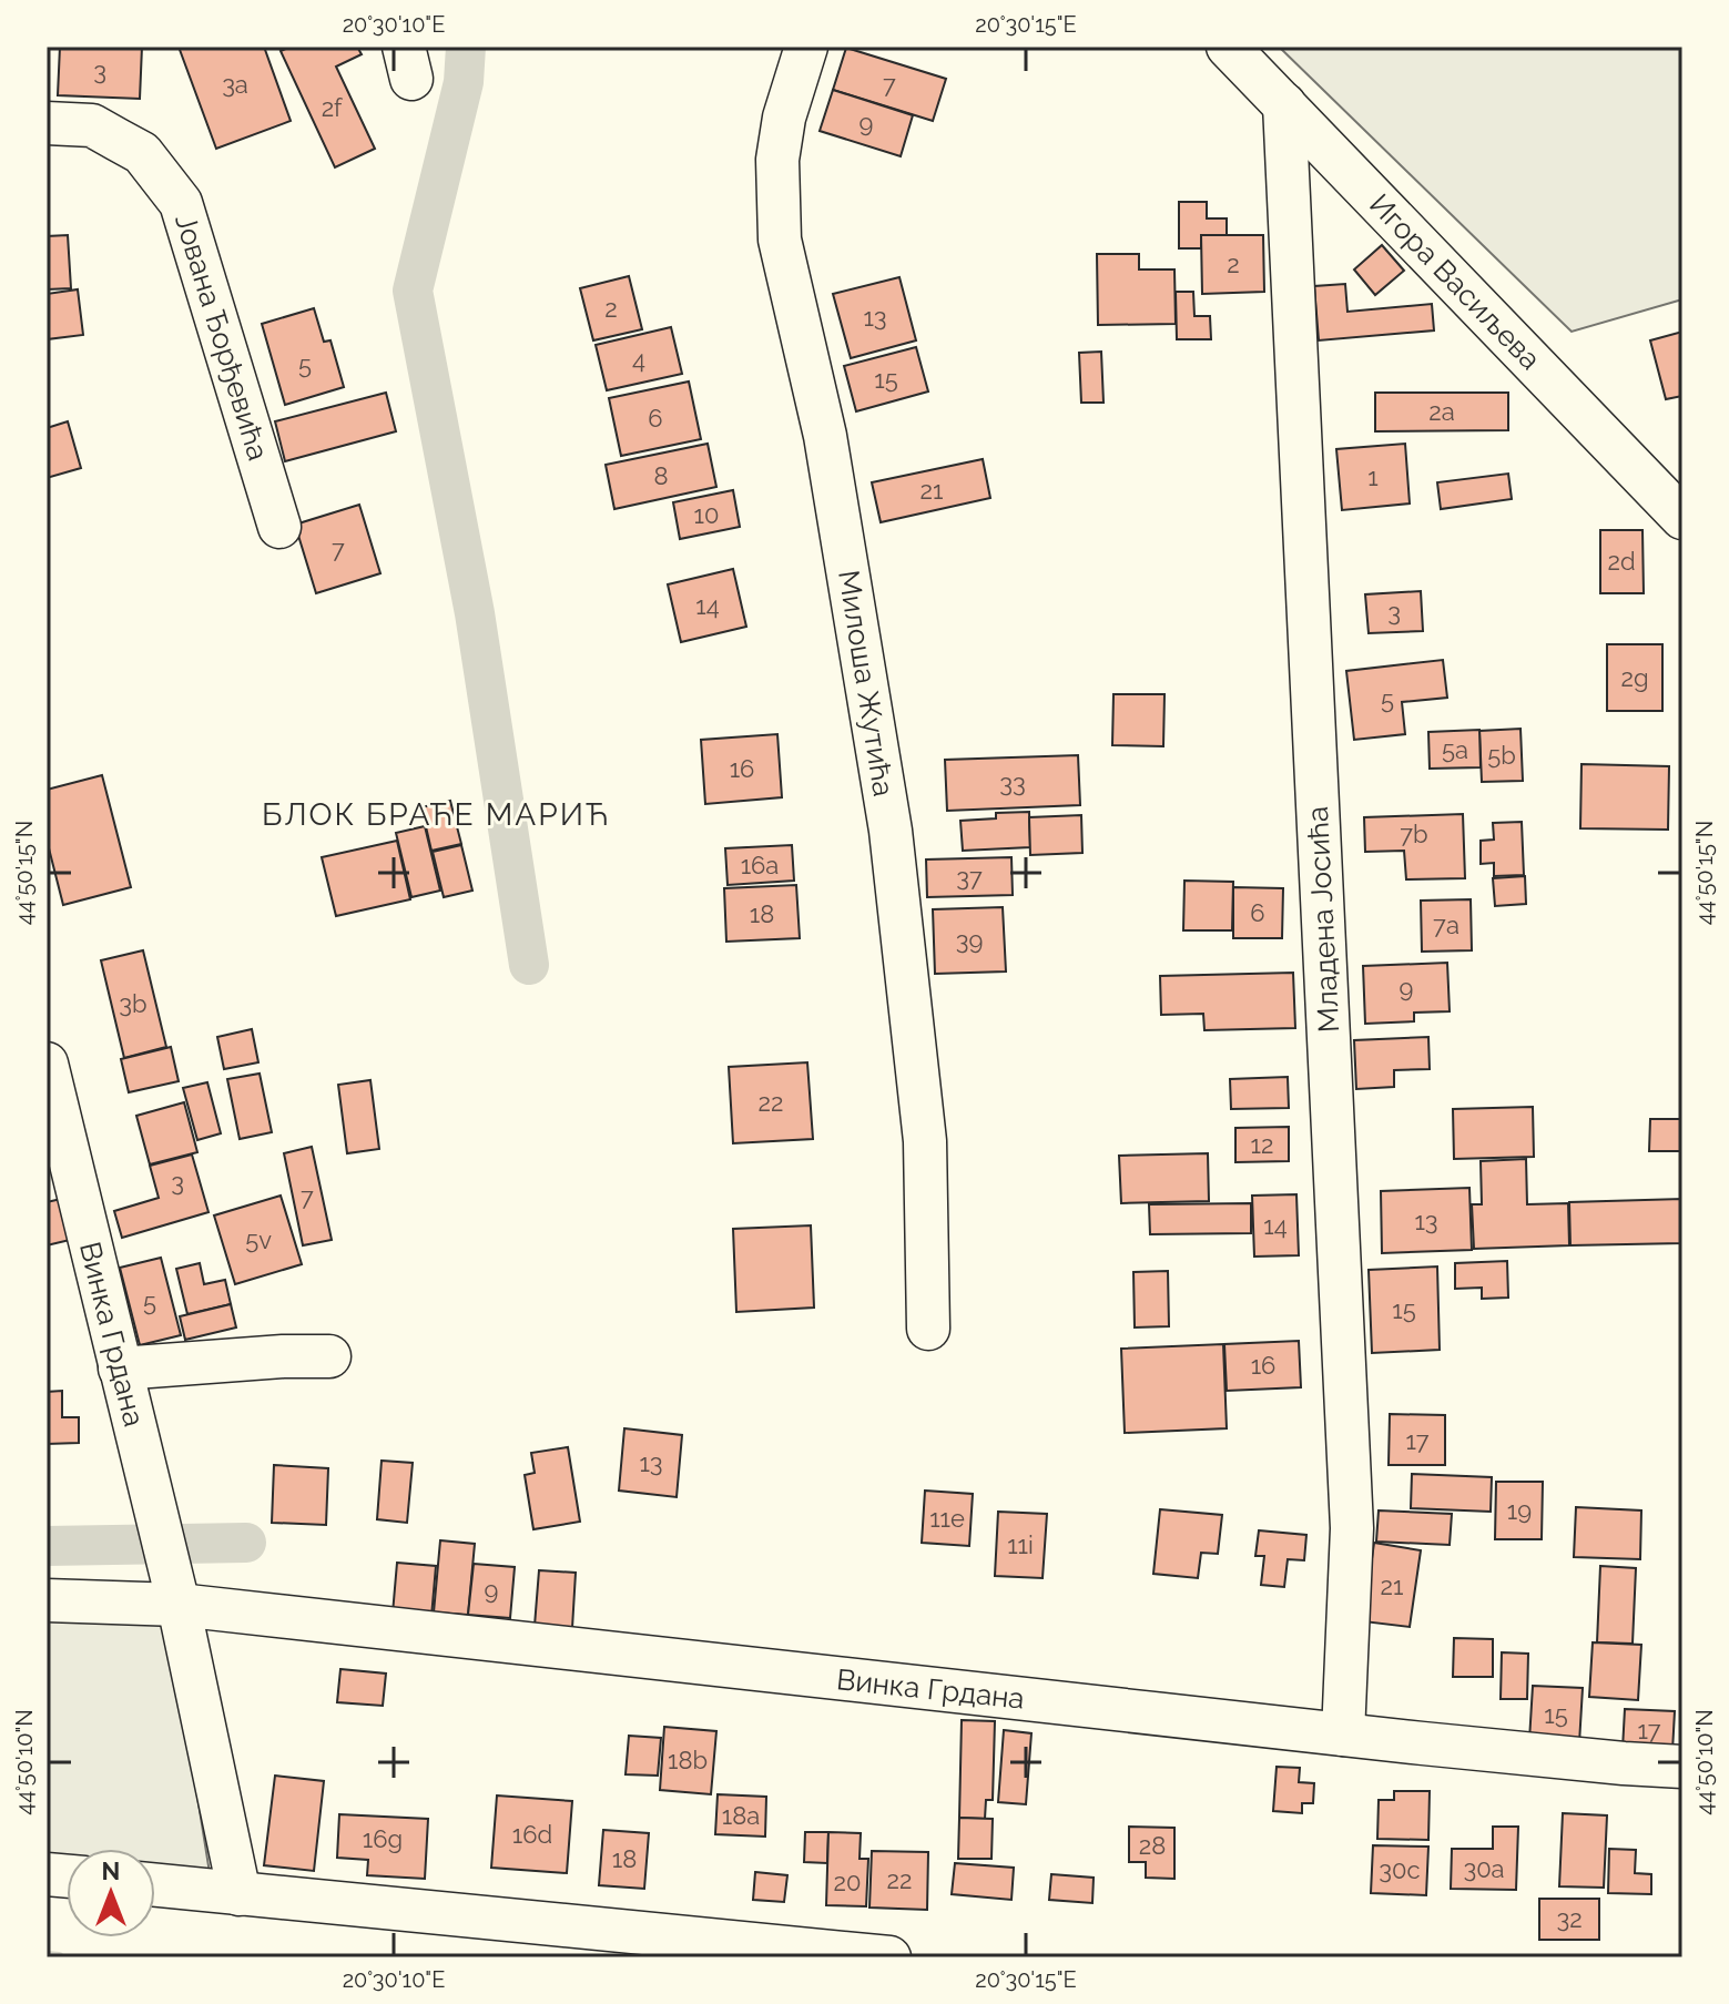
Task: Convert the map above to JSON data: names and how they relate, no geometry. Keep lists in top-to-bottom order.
{
  "streets": {
    "street": [
      "Игора Васиљева",
      "Јована Ђорђевића",
      "Милоша Жутића",
      "Младена Јосића",
      "Винка Грдана"
    ]
  },
  "crossings": [
    ["Игора Васиљева", "Младена Јосића"],
    ["Младена Јосића", "Винка Грдана"]
  ],
  "districts": ["БЛОК БРАЋЕ МАРИЋ"],
  "house_numbers": [
    "3",
    "3a",
    "7",
    "2f",
    "9",
    "2",
    "2",
    "13",
    "4",
    "5",
    "15",
    "2a",
    "6",
    "8",
    "1",
    "21",
    "10",
    "7",
    "2d",
    "14",
    "3",
    "2g",
    "5",
    "5a",
    "5b",
    "16",
    "33",
    "7b",
    "16a",
    "37",
    "6",
    "18",
    "7a",
    "39",
    "9",
    "3b",
    "22",
    "12",
    "3",
    "7",
    "13",
    "14",
    "5v",
    "5",
    "15",
    "16",
    "17",
    "13",
    "19",
    "11e",
    "11i",
    "21",
    "9",
    "15",
    "17",
    "18b",
    "18a",
    "16d",
    "16g",
    "28",
    "18",
    "30a",
    "30c",
    "22",
    "20",
    "32"
  ],
  "north": "top",
  "coordinates": [
    "20°30'10\"E",
    "20°30'15\"E",
    "44°50'15\"N",
    "44°50'10\"N"
  ]
}
